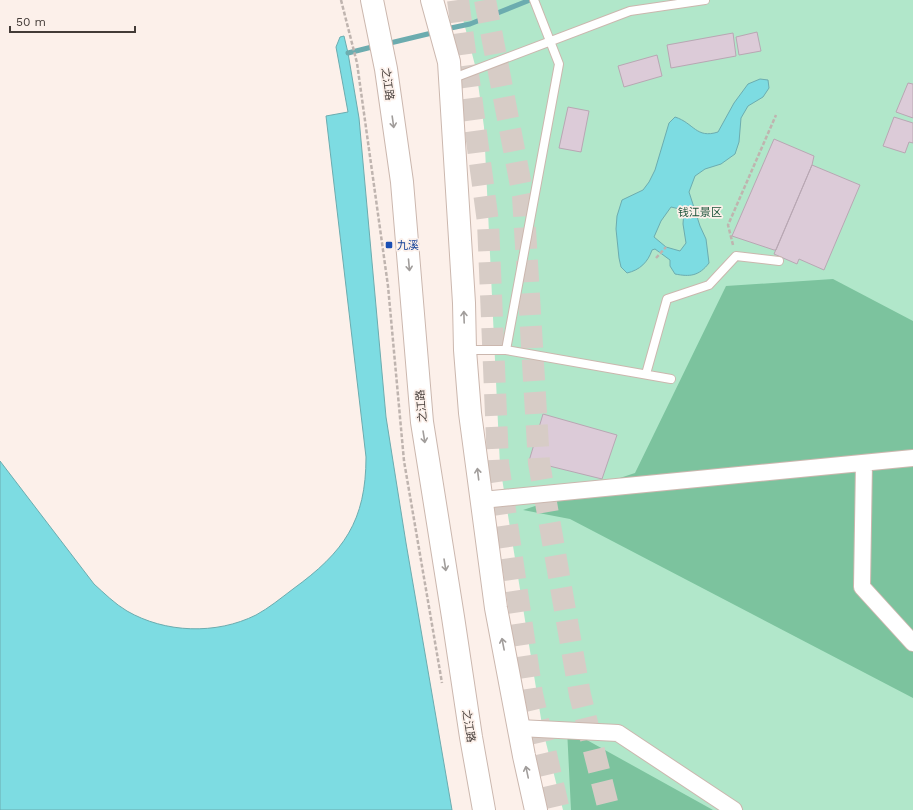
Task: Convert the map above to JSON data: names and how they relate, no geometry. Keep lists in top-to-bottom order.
{
  "streets": {
    "main road": ["之江路"]
  },
  "parks": ["钱江景区"],
  "places": {
    "transit": ["九溪"]
  },
  "scale_bar": "50 m"
}
